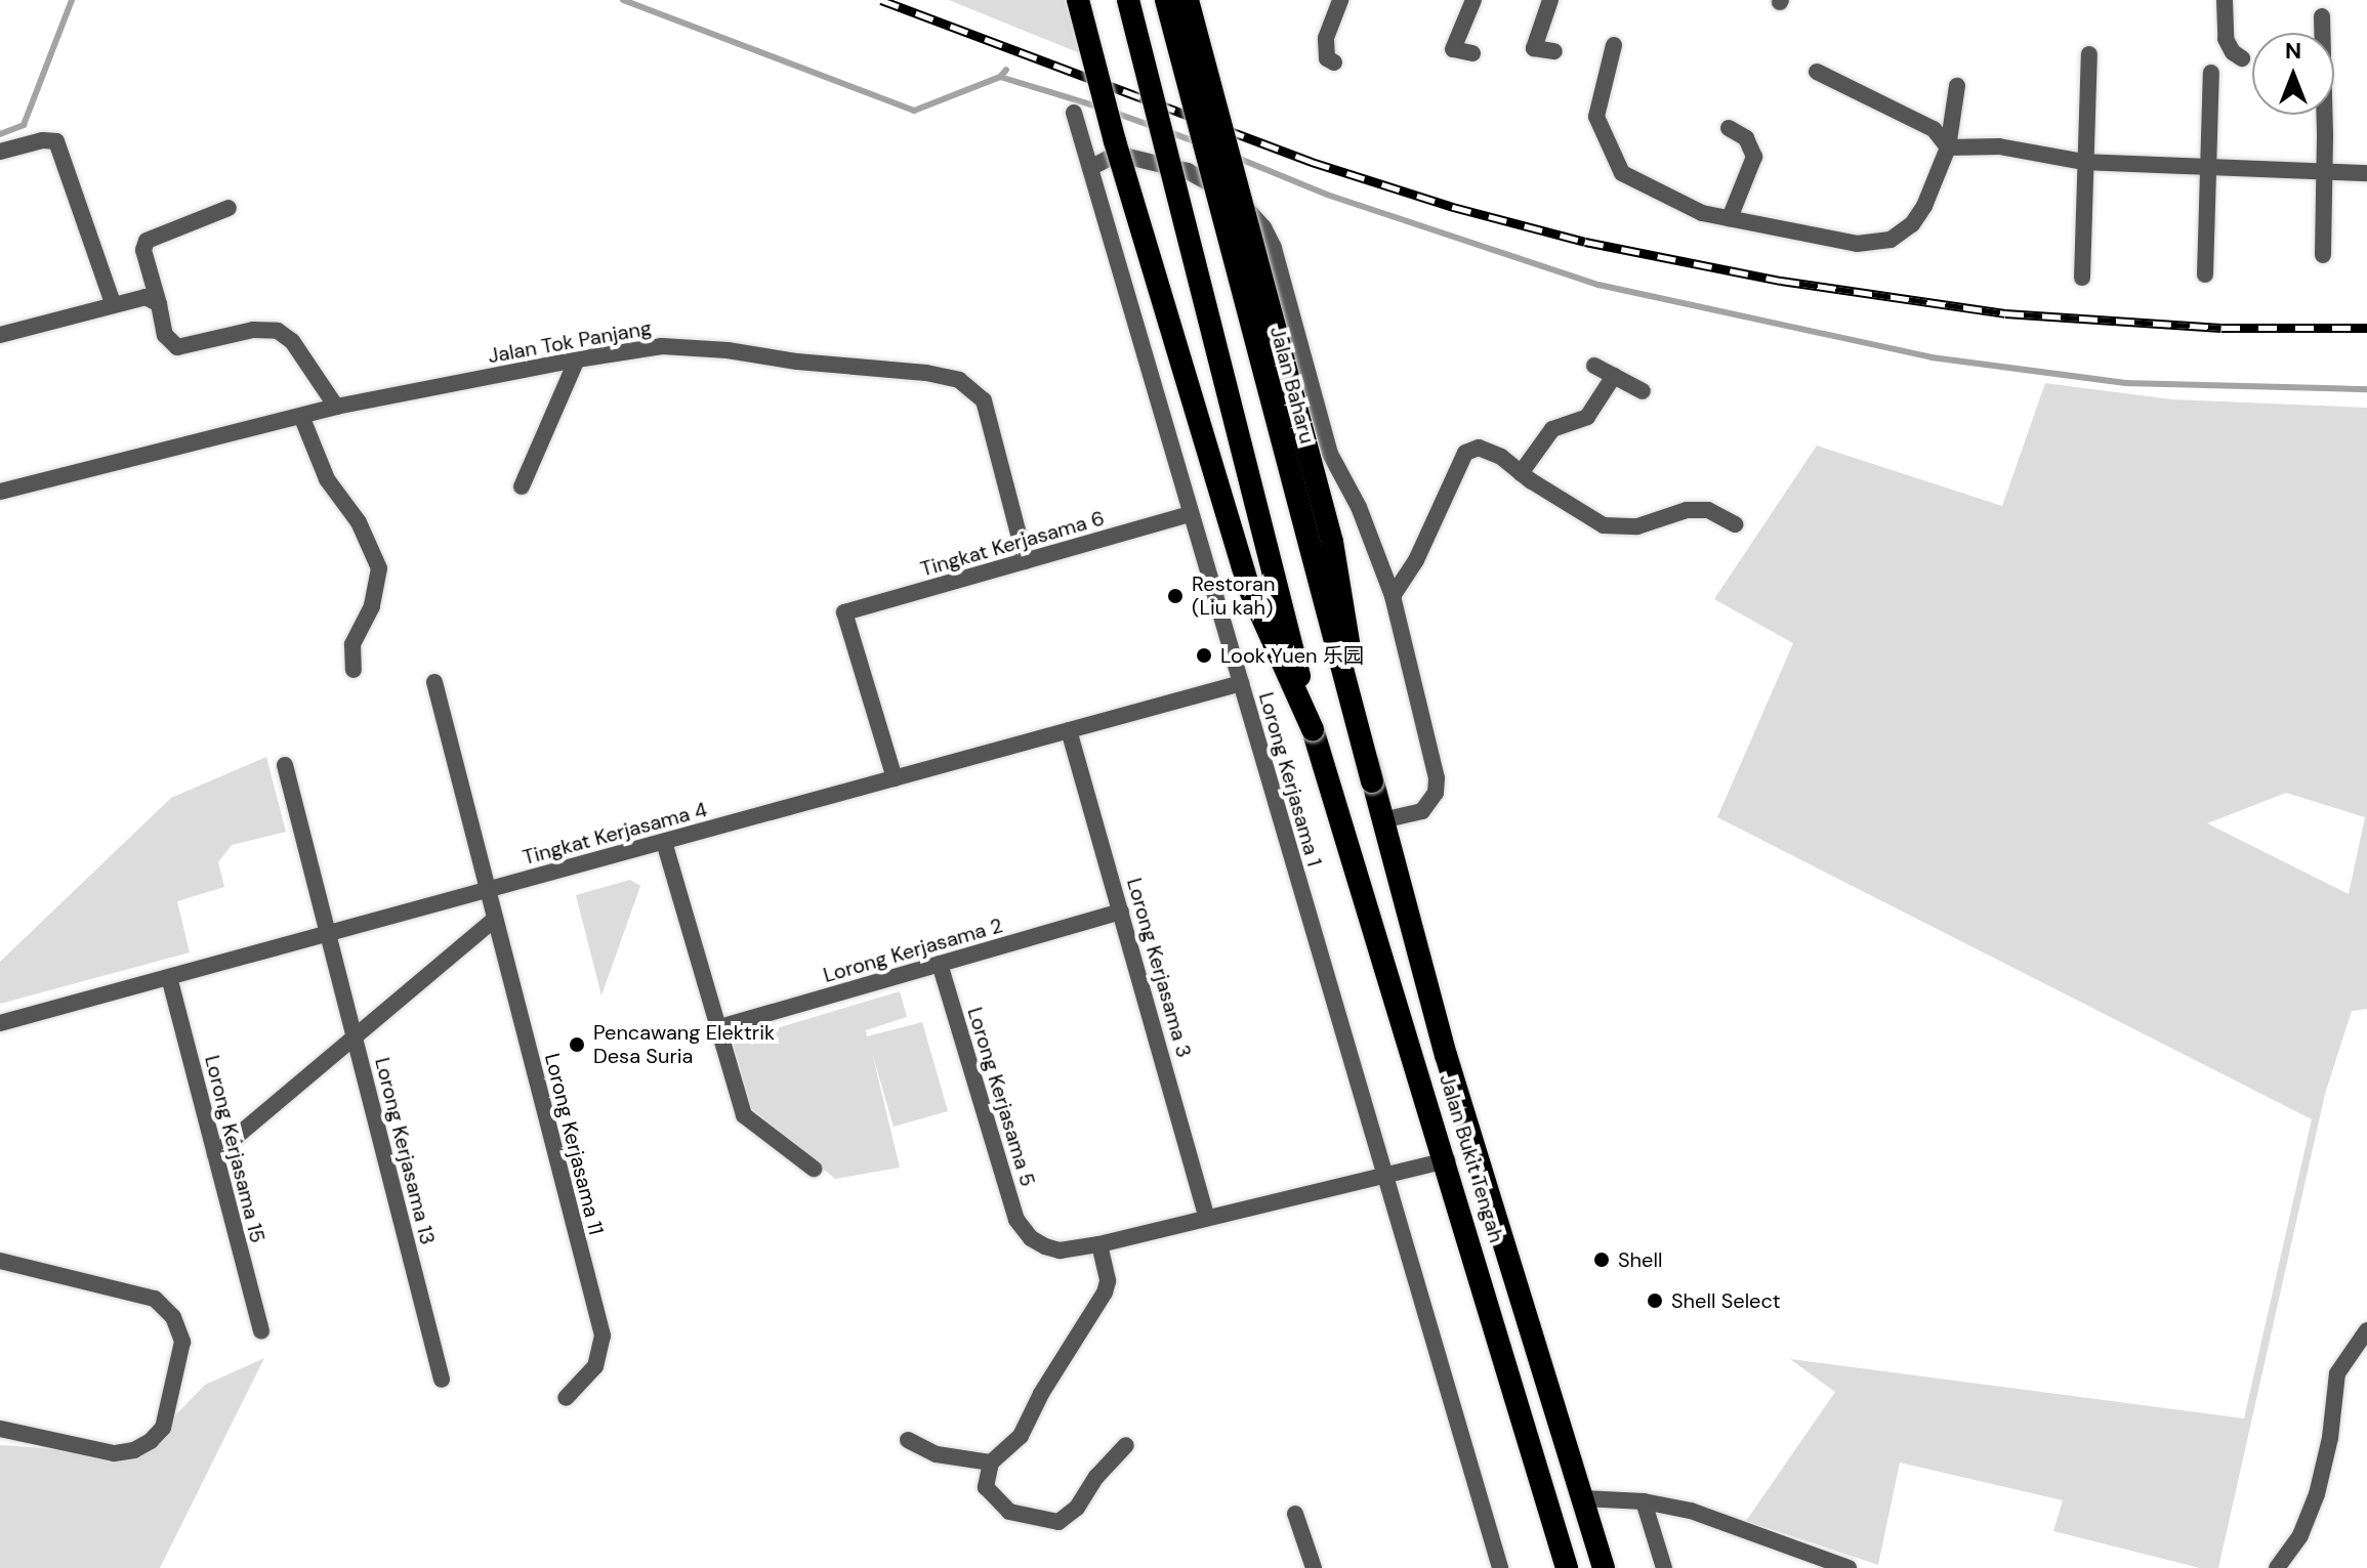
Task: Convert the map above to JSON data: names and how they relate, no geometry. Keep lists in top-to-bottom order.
{
  "streets": {
    "highway": ["Jalan Baharu", "Jalan Bukit Tengah"],
    "street": [
      "Jalan Tok Panjang",
      "Tingkat Kerjasama 6",
      "Lorong Kerjasama 1",
      "Tingkat Kerjasama 4",
      "Lorong Kerjasama 2",
      "Lorong Kerjasama 3",
      "Lorong Kerjasama 5",
      "Lorong Kerjasama 11",
      "Lorong Kerjasama 15",
      "Lorong Kerjasama 13"
    ]
  },
  "crossings": [
    ["Jalan Tok Panjang", "Tingkat Kerjasama 6"],
    ["Jalan Baharu", "Jalan Bukit Tengah"],
    ["Tingkat Kerjasama 6", "Lorong Kerjasama 1"],
    ["Tingkat Kerjasama 6", "Tingkat Kerjasama 4"],
    ["Lorong Kerjasama 1", "Tingkat Kerjasama 4"],
    ["Tingkat Kerjasama 4", "Lorong Kerjasama 3"],
    ["Tingkat Kerjasama 4", "Lorong Kerjasama 11"],
    ["Tingkat Kerjasama 4", "Lorong Kerjasama 15"],
    ["Tingkat Kerjasama 4", "Lorong Kerjasama 13"],
    ["Lorong Kerjasama 2", "Lorong Kerjasama 3"],
    ["Lorong Kerjasama 2", "Lorong Kerjasama 5"]
  ],
  "places": [
    "Restoran (Liu kah)",
    "Look Yuen 乐园",
    "Pencawang Elektrik Desa Suria",
    "Shell",
    "Shell Select"
  ],
  "north": "top"
}
